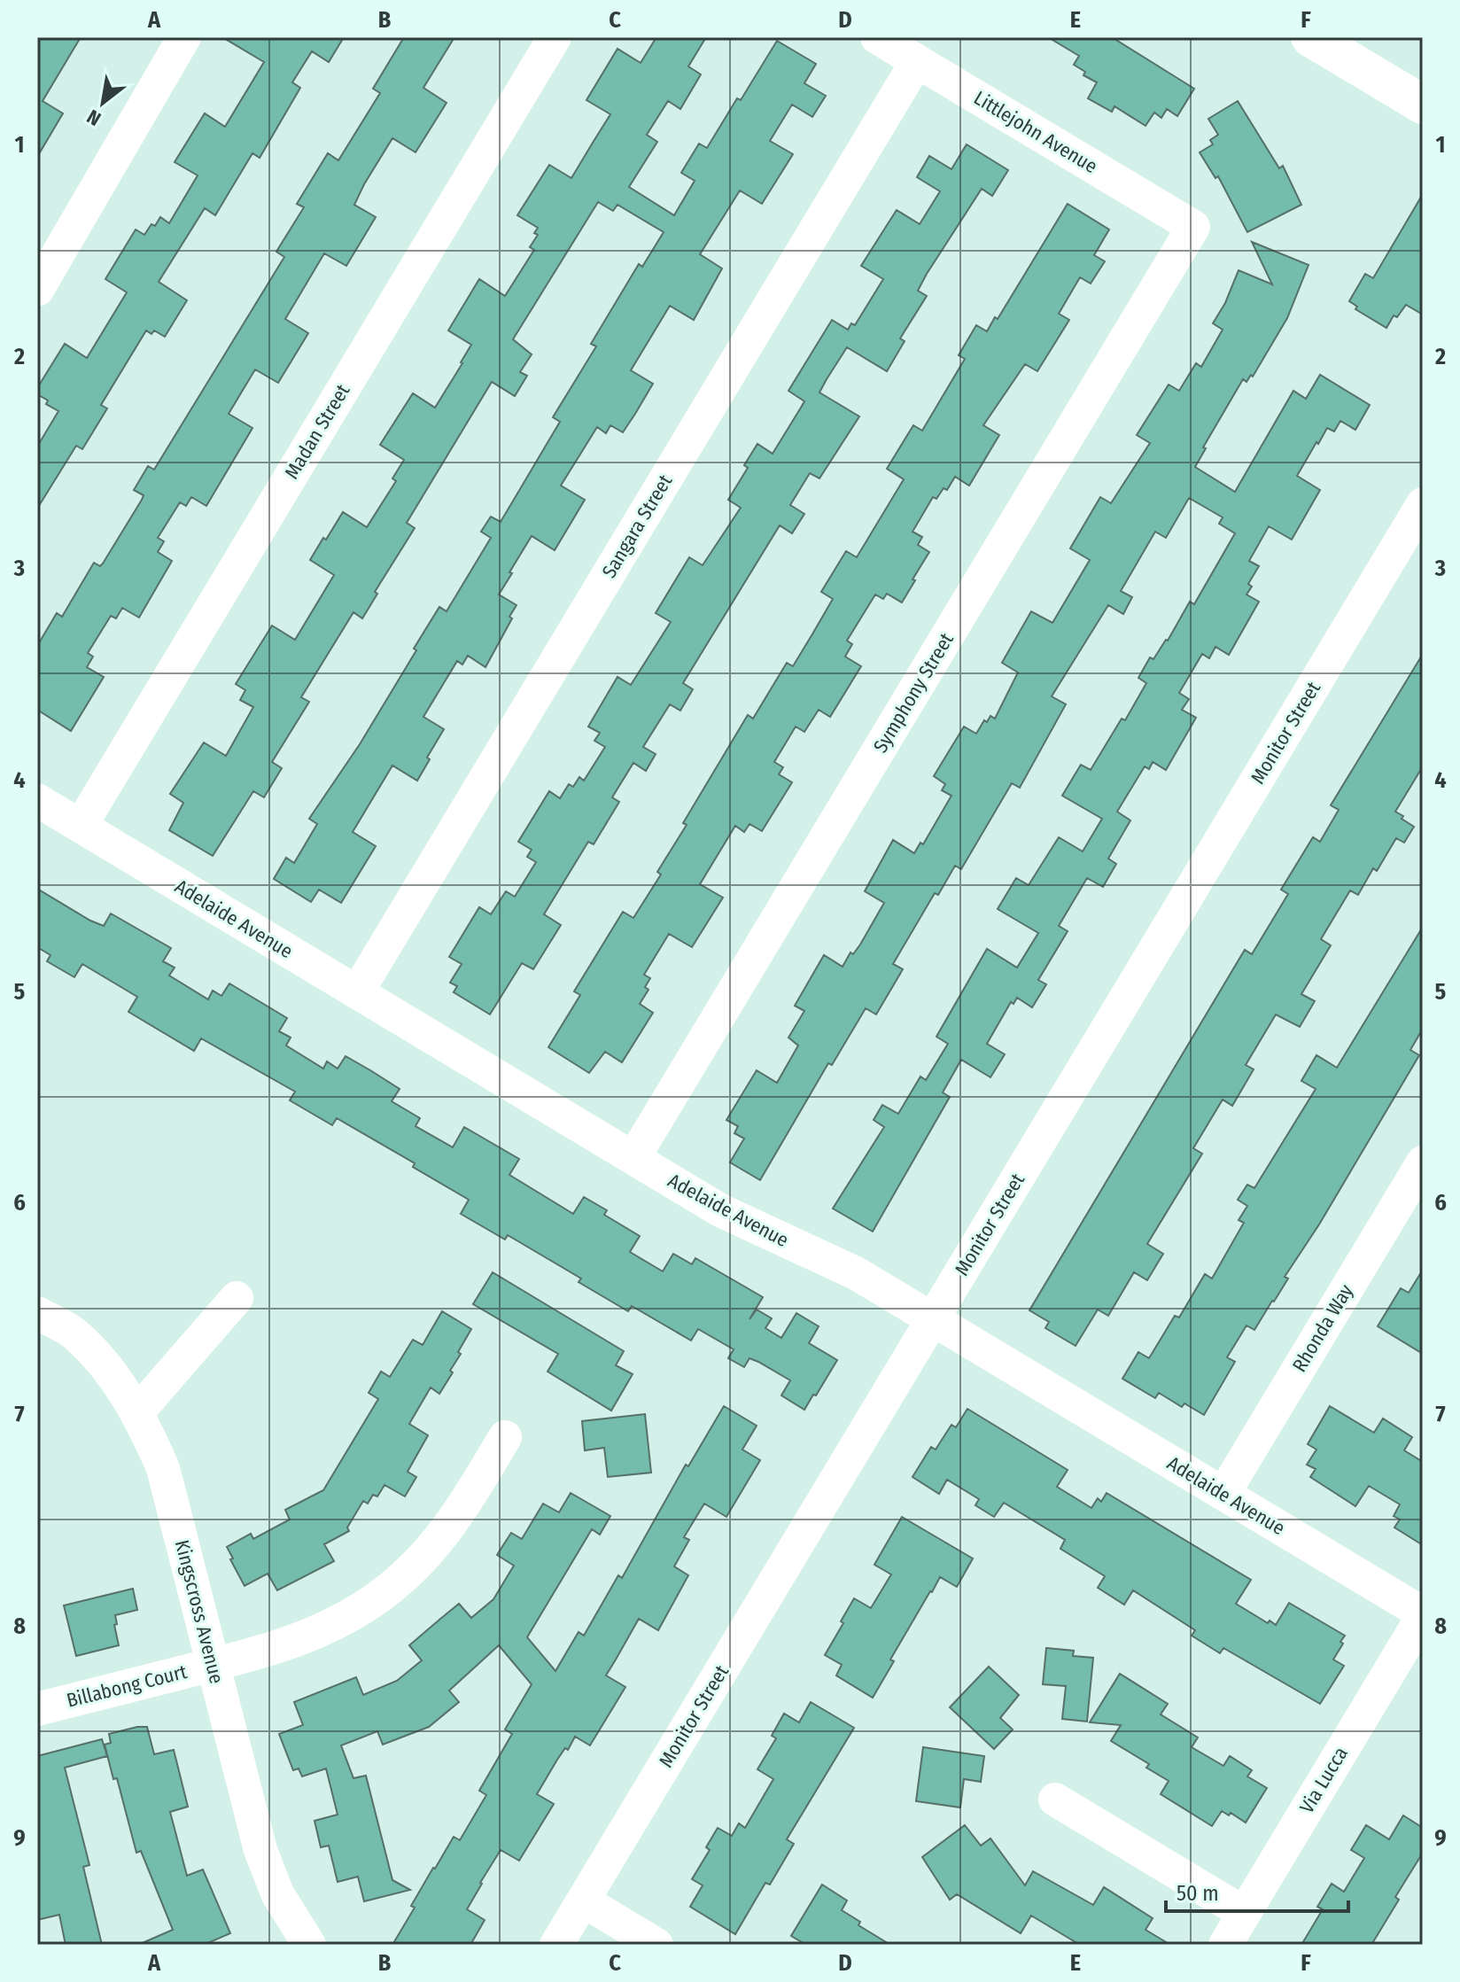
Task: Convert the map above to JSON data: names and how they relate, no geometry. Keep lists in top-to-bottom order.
{
  "streets": {
    "street": [
      "Littlejohn Avenue",
      "Madan Street",
      "Sangara Street",
      "Symphony Street",
      "Monitor Street",
      "Adelaide Avenue",
      "Rhonda Way",
      "Kingscross Avenue",
      "Billabong Court",
      "Via Lucca"
    ]
  },
  "crossings": [
    ["Littlejohn Avenue", "Sangara Street"],
    ["Littlejohn Avenue", "Symphony Street"],
    ["Madan Street", "Adelaide Avenue"],
    ["Sangara Street", "Adelaide Avenue"],
    ["Symphony Street", "Adelaide Avenue"],
    ["Monitor Street", "Adelaide Avenue"],
    ["Adelaide Avenue", "Rhonda Way"],
    ["Adelaide Avenue", "Via Lucca"],
    ["Kingscross Avenue", "Billabong Court"]
  ],
  "scale_bar": "50 m",
  "north": "bottom left",
  "grid": {
    "columns": [
      "A",
      "B",
      "C",
      "D",
      "E",
      "F"
    ],
    "rows": [
      "1",
      "2",
      "3",
      "4",
      "5",
      "6",
      "7",
      "8",
      "9"
    ]
  }
}
